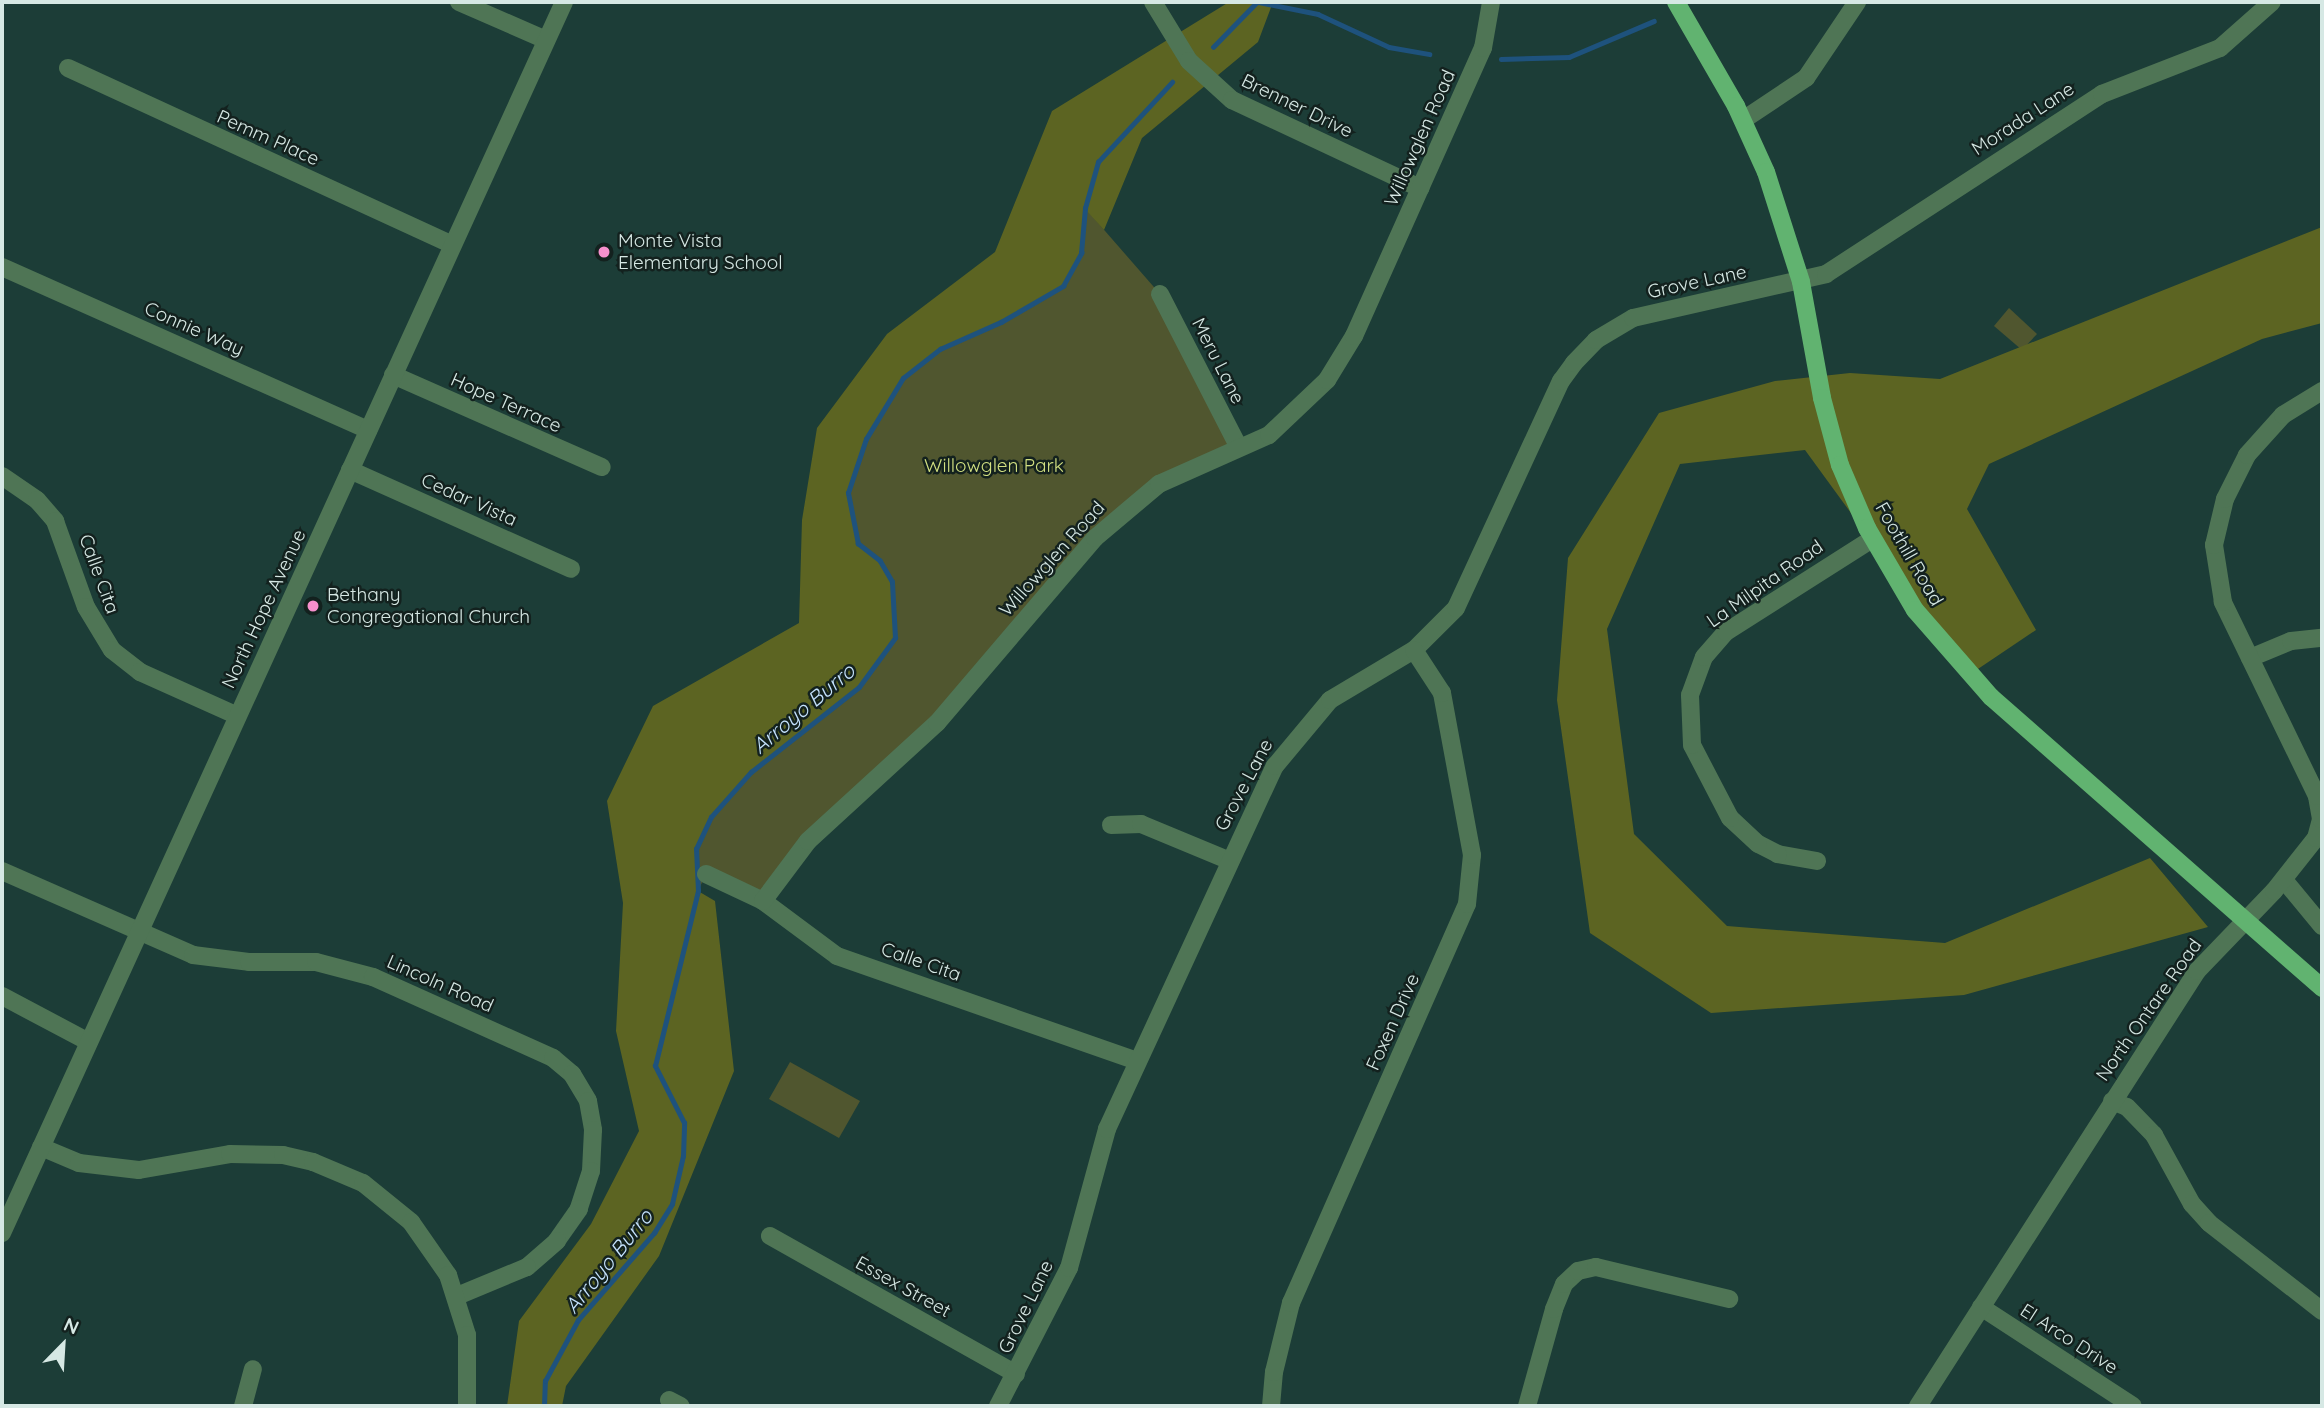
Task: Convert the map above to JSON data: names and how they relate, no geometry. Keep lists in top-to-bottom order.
{
  "streets": {
    "main road": ["Foothill Road"],
    "street": [
      "Brenner Drive",
      "Morada Lane",
      "Pemm Place",
      "Willowglen Road",
      "Grove Lane",
      "Connie Way",
      "Meru Lane",
      "Hope Terrace",
      "Cedar Vista",
      "Calle Cita",
      "La Milpita Road",
      "North Hope Avenue",
      "Lincoln Road",
      "North Ontare Road",
      "Foxen Drive",
      "Essex Street",
      "El Arco Drive"
    ]
  },
  "crossings": [
    ["Brenner Drive", "Willowglen Road"],
    ["Morada Lane", "Grove Lane"],
    ["Morada Lane", "Foothill Road"],
    ["Pemm Place", "North Hope Avenue"],
    ["Willowglen Road", "Meru Lane"],
    ["Willowglen Road", "Calle Cita"],
    ["Grove Lane", "Foothill Road"],
    ["Grove Lane", "Calle Cita"],
    ["Grove Lane", "Foxen Drive"],
    ["Grove Lane", "Essex Street"],
    ["Connie Way", "North Hope Avenue"],
    ["Hope Terrace", "North Hope Avenue"],
    ["Cedar Vista", "North Hope Avenue"],
    ["Foothill Road", "La Milpita Road"],
    ["Foothill Road", "North Ontare Road"],
    ["Calle Cita", "North Hope Avenue"],
    ["North Hope Avenue", "Lincoln Road"],
    ["North Ontare Road", "El Arco Drive"]
  ],
  "water": ["Arroyo Burro"],
  "parks": ["Willowglen Park"],
  "places": ["Monte Vista Elementary School", "Bethany Congregational Church"],
  "north": "top right"
}
